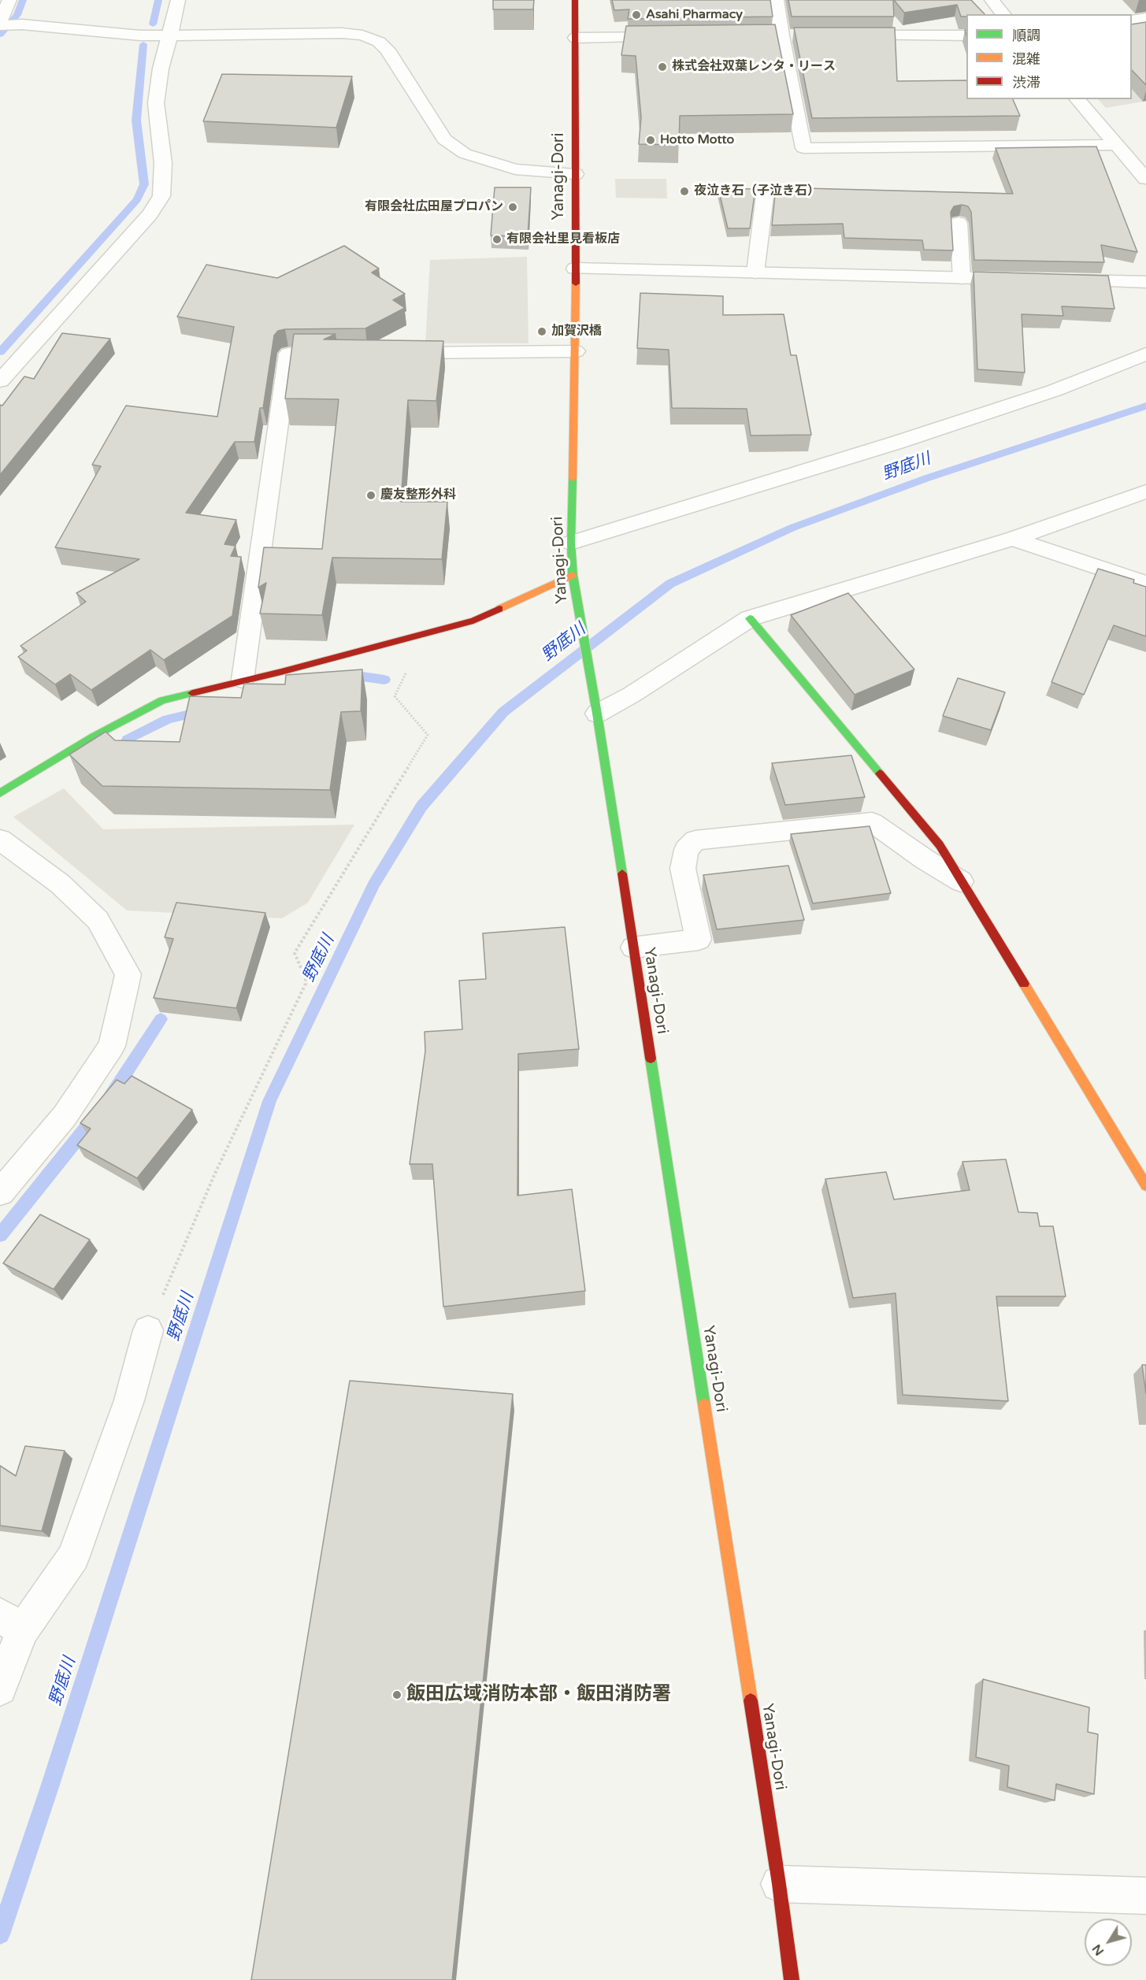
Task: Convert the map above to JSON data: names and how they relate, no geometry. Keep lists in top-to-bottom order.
{
  "streets": {
    "street": ["Yanagi-Dori"]
  },
  "water": ["野底川"],
  "places": [
    "Asahi Pharmacy",
    "株式会社双葉レンタ・リース",
    "Hotto Motto",
    "夜泣き石（子泣き石）",
    "有限会社広田屋プロパン",
    "有限会社里見看板店",
    "加賀沢橋",
    "慶友整形外科",
    "飯田広域消防本部・飯田消防署"
  ],
  "legend": ["順調", "混雑", "渋滞"],
  "north": "bottom left"
}
